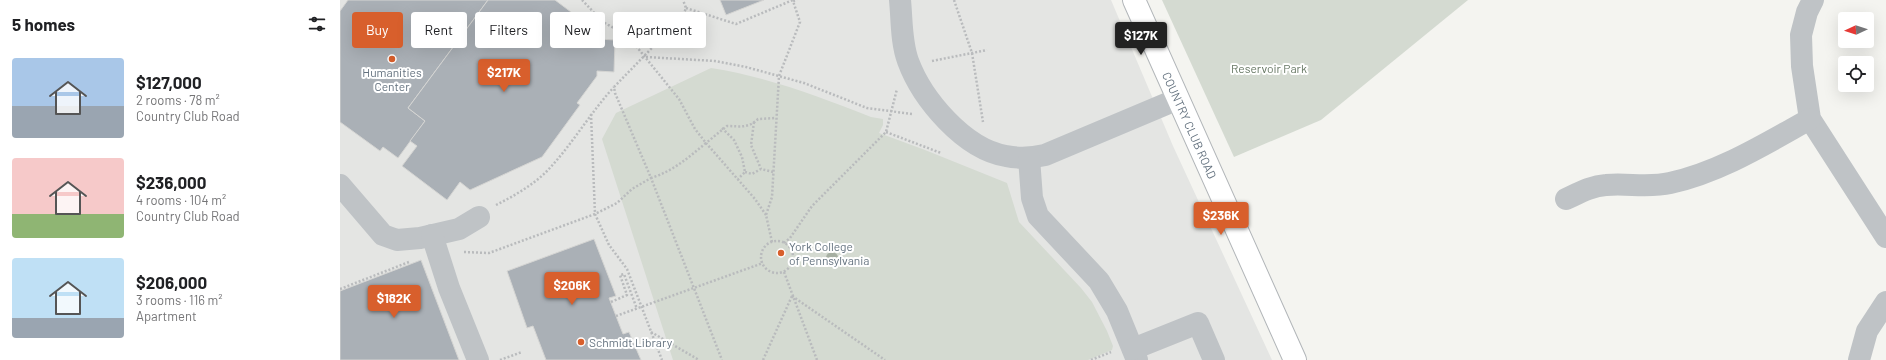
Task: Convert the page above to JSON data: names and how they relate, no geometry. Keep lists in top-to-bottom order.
{
  "streets": {
    "main road": ["COUNTRY CLUB ROAD"]
  },
  "parks": ["Reservoir Park"],
  "places": ["Humanities Center", "York College of Pennsylvania", "Schmidt Library"],
  "north": "left",
  "page": {
    "heading": "5 homes",
    "chip": [
      "Buy",
      "Rent",
      "Filters",
      "New",
      "Apartment"
    ],
    "price": [
      "$127K",
      "$217K",
      "$236K",
      "$206K",
      "$182K"
    ],
    "list": [
      {
        "name": "$127,000",
        "note": "2 rooms · 78 m² · Country Club Road"
      },
      {
        "name": "$236,000",
        "note": "4 rooms · 104 m² · Country Club Road"
      },
      {
        "name": "$206,000",
        "note": "3 rooms · 116 m² · Apartment"
      }
    ]
  }
}
